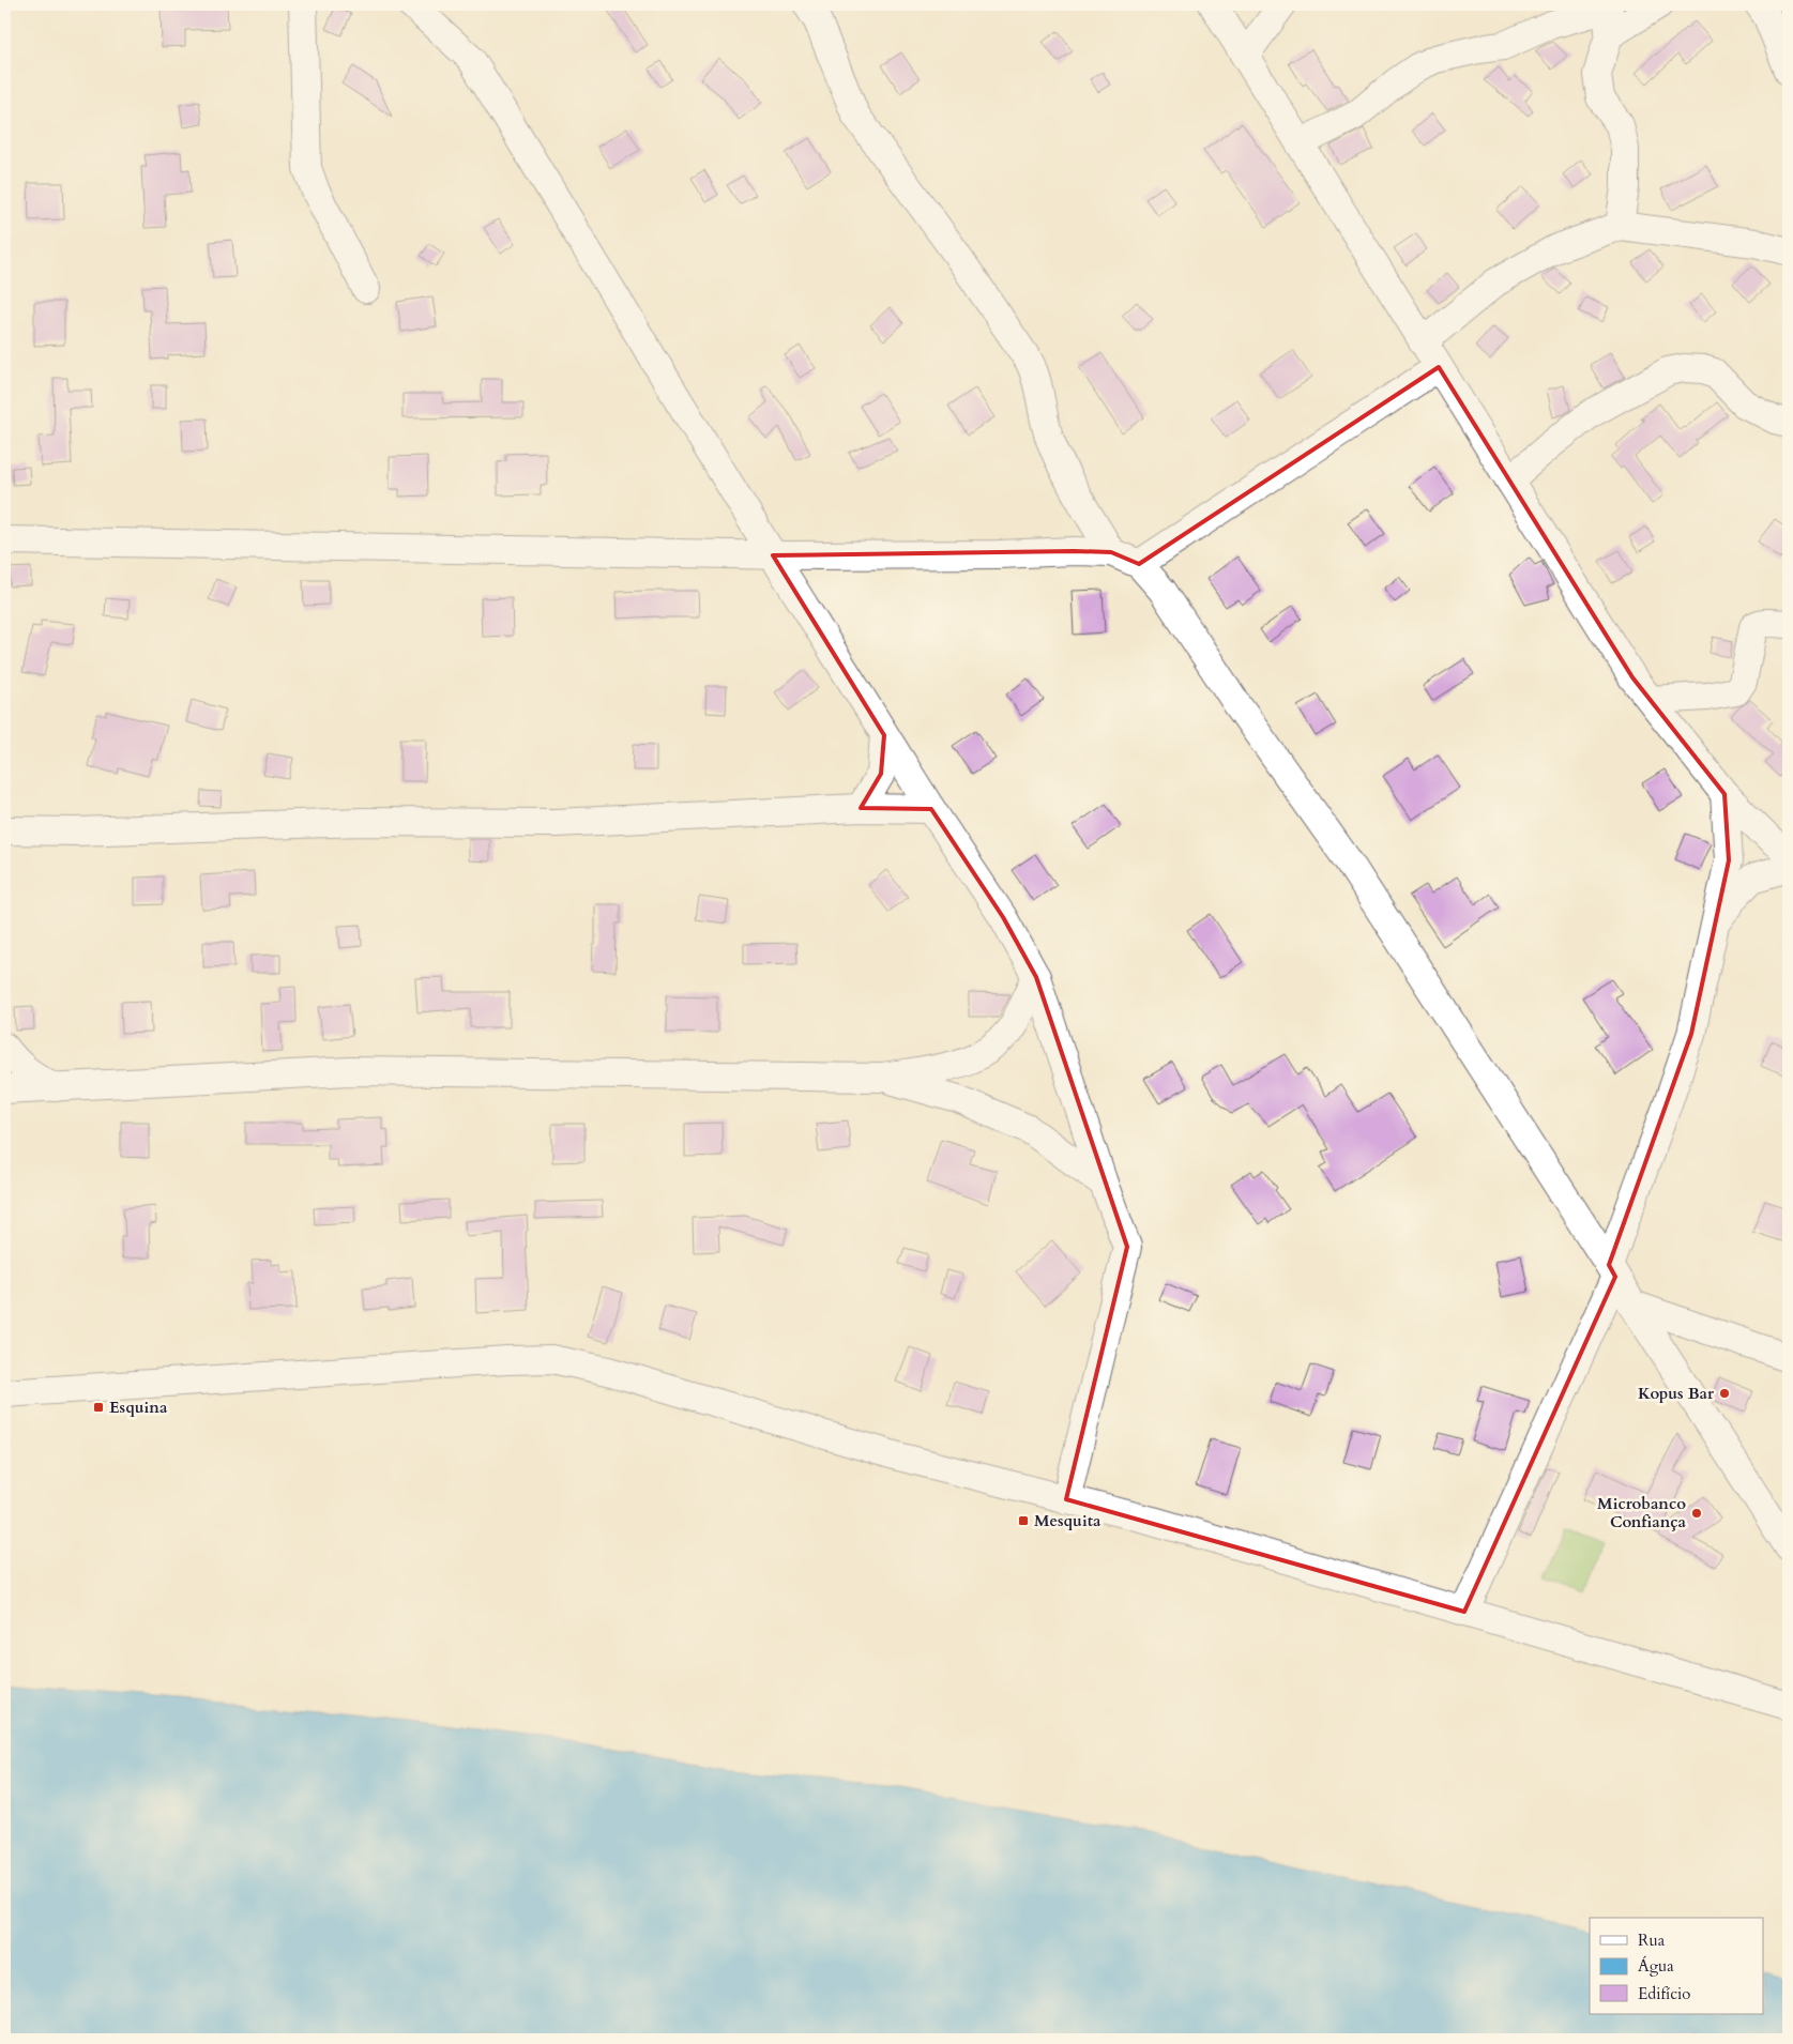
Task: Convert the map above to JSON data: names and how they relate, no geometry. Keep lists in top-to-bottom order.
{
  "places": {
    "other": ["Kopus Bar", "Microbanco Confiança"],
    "transit": ["Esquina", "Mesquita"]
  },
  "legend": ["Rua", "Água", "Edifício"]
}
